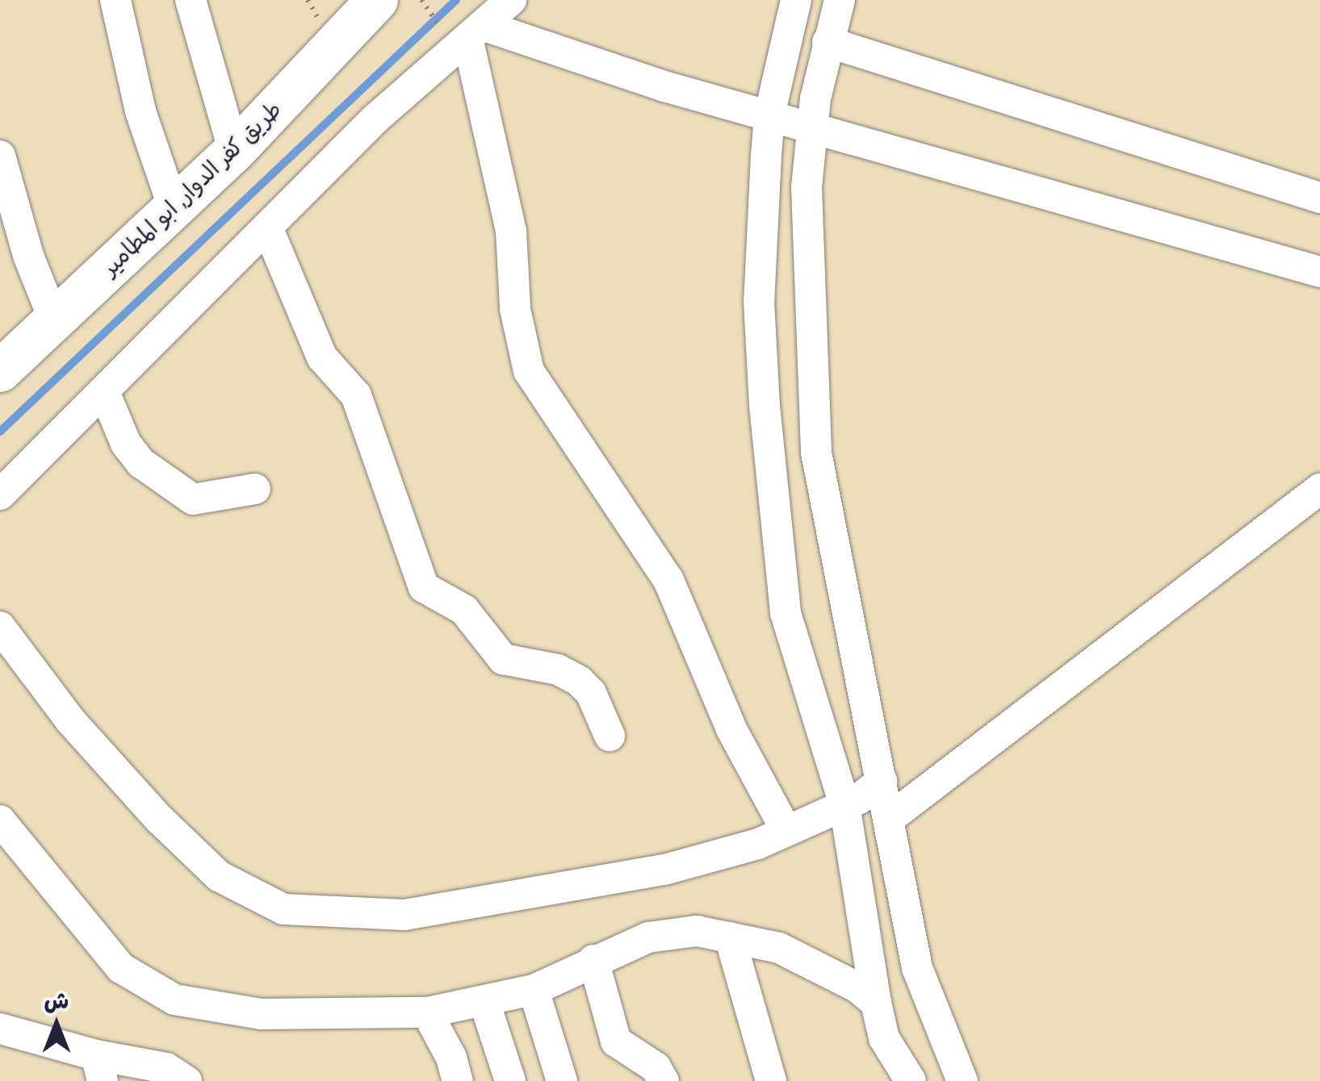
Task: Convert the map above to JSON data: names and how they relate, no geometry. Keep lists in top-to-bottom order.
{
  "streets": {
    "main road": ["طريق كفر الدوار, ابو المطامير"]
  },
  "north": "top"
}
